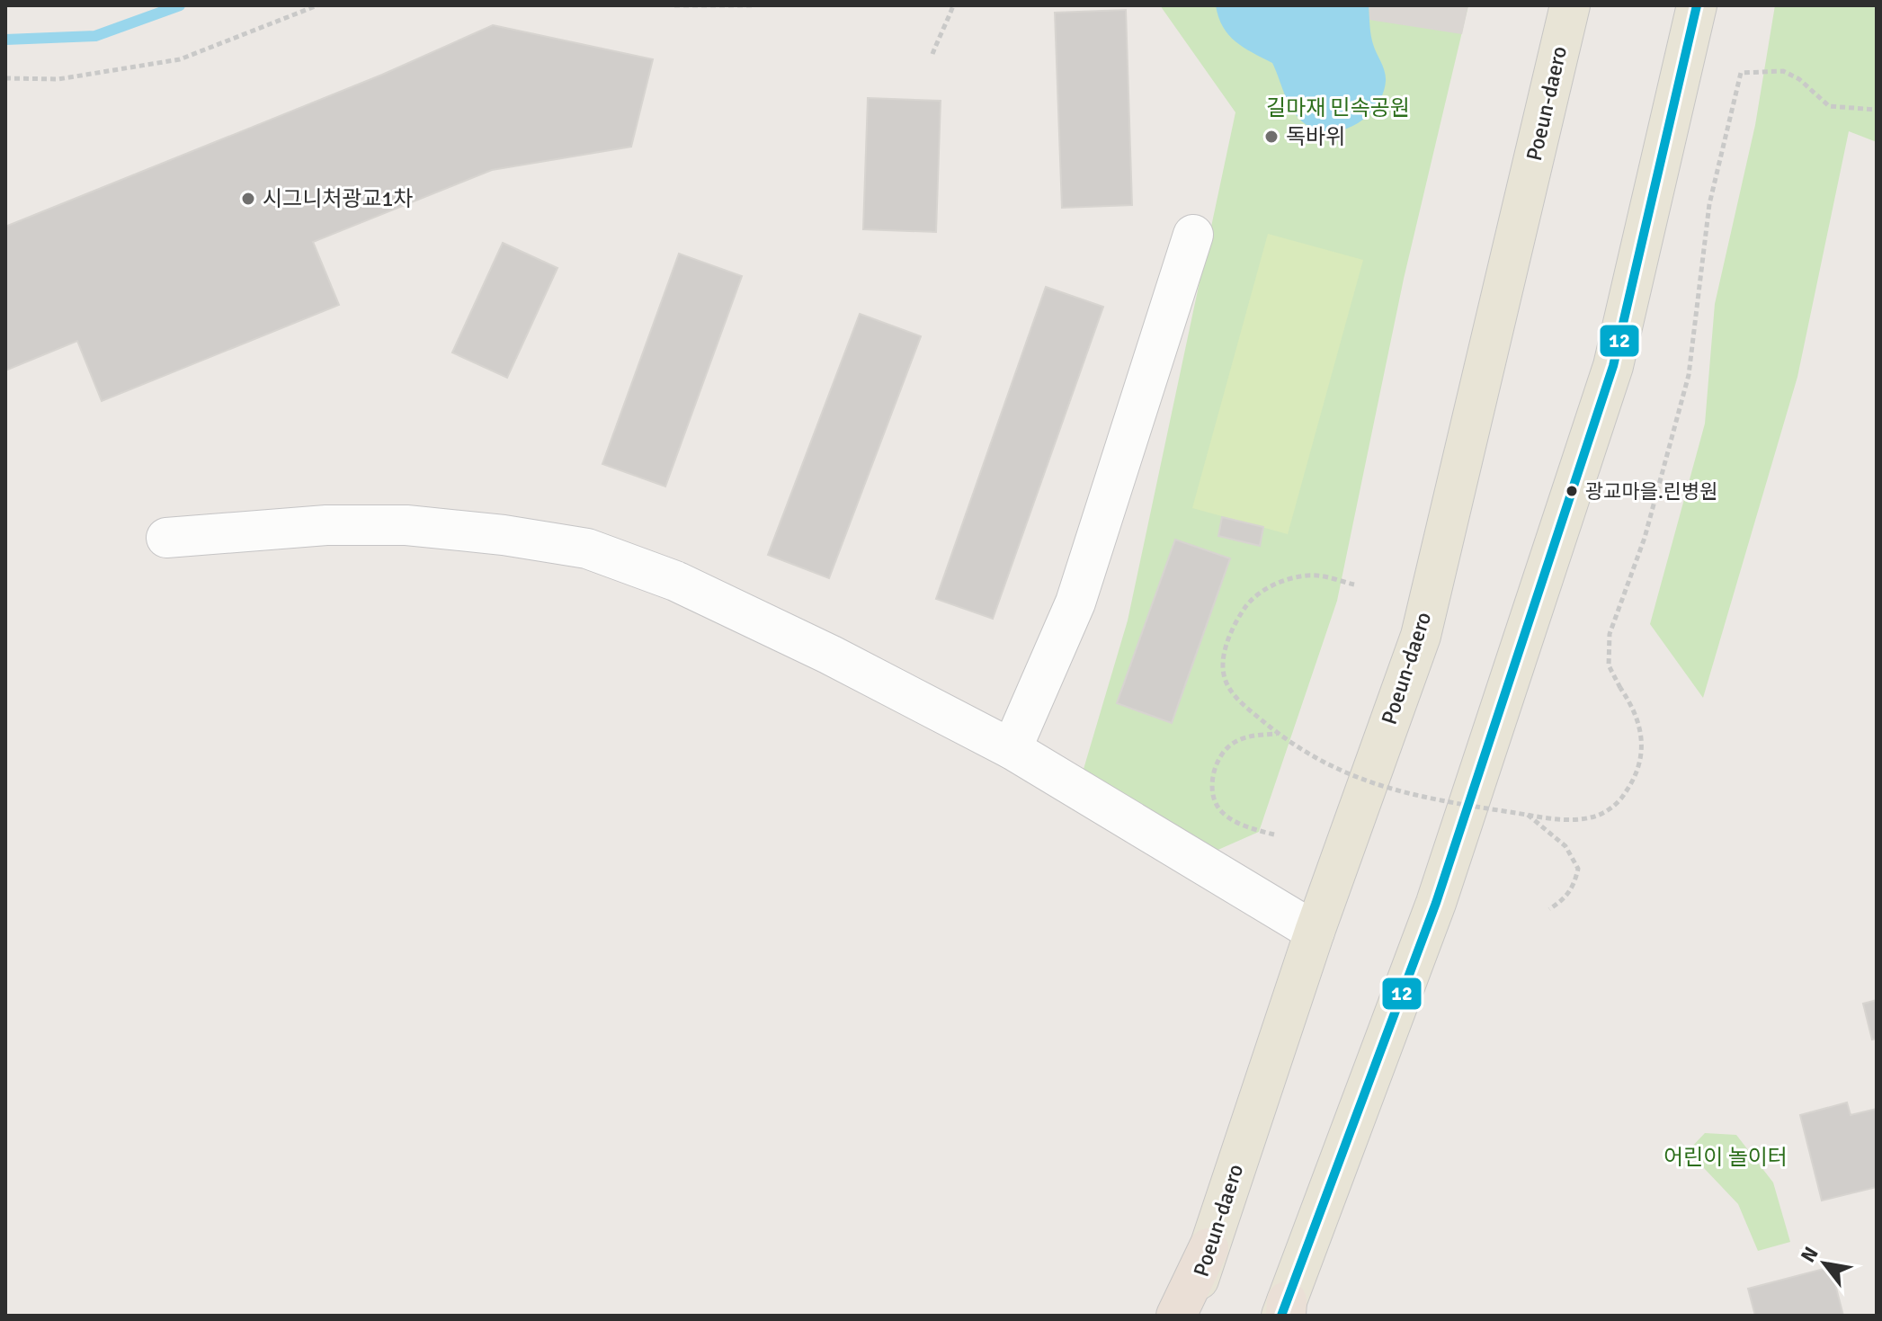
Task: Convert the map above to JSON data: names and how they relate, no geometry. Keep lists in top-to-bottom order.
{
  "streets": {
    "main road": ["Poeun-daero"]
  },
  "parks": ["길마재 민속공원", "어린이 놀이터"],
  "places": ["독바위", "시그니처광교1차", "광교마을.린병원"],
  "lines": ["transit line 12"],
  "north": "top left"
}
